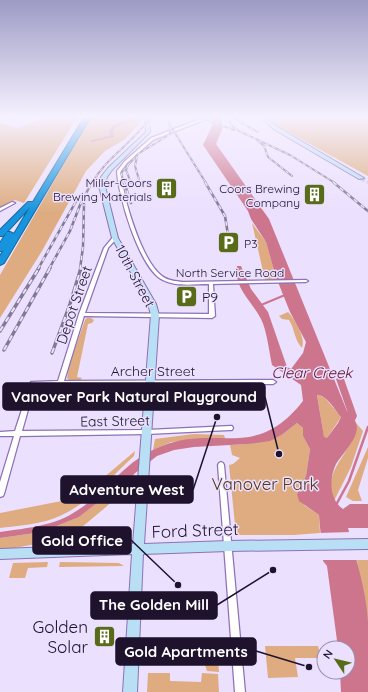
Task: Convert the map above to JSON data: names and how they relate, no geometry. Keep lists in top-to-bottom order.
{
  "streets": {
    "street": [
      "North Service Road",
      "10th Street",
      "Depot Street",
      "Archer Street",
      "East Street",
      "Ford Street"
    ]
  },
  "crossings": [
    ["10th Street", "Depot Street"],
    ["10th Street", "Archer Street"],
    ["10th Street", "East Street"],
    ["10th Street", "Ford Street"],
    ["Depot Street", "Archer Street"],
    ["Archer Street", "East Street"]
  ],
  "water": ["Clear Creek"],
  "parks": ["Vanover Park"],
  "places": {
    "building": ["Miller-Coors Brewing Materials", "Coors Brewing Company", "Golden Solar"],
    "parking": ["P3", "P9"],
    "other": [
      "Adventure West",
      "Vanover Park Natural Playground",
      "The Golden Mill",
      "Gold Office",
      "Gold Apartments"
    ]
  },
  "north": "top left"
}
